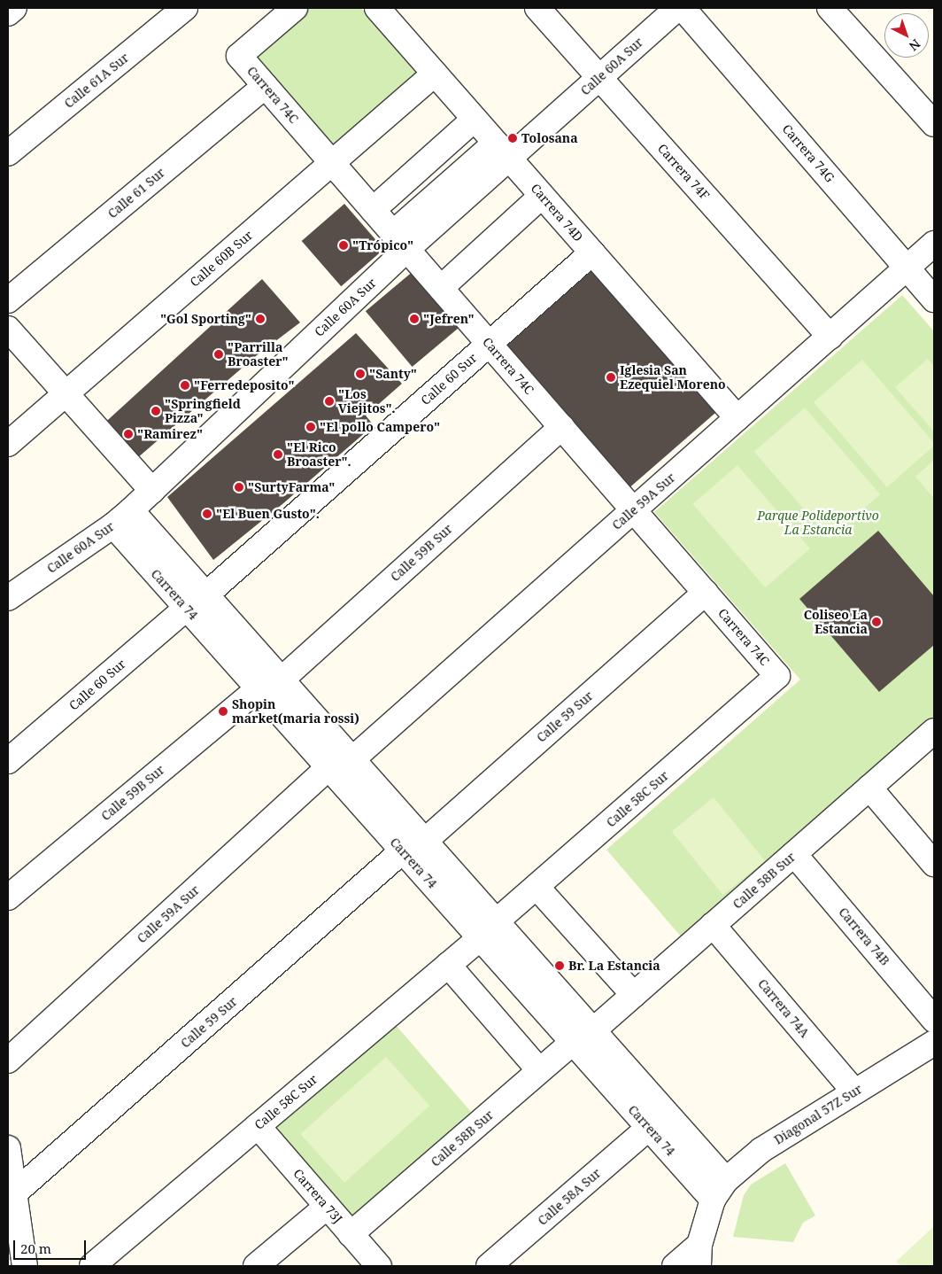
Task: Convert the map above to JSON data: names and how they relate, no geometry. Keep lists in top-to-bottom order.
{
  "streets": {
    "street": [
      "Calle 60A Sur",
      "Calle 61A Sur",
      "Carrera 74C",
      "Carrera 74G",
      "Carrera 74F",
      "Calle 61 Sur",
      "Carrera 74D",
      "Calle 60B Sur",
      "Calle 60 Sur",
      "Calle 59A Sur",
      "Calle 59B Sur",
      "Carrera 74",
      "Calle 59 Sur",
      "Calle 58C Sur",
      "Calle 58B Sur",
      "Carrera 74B",
      "Carrera 74A",
      "Diagonal 57Z Sur",
      "Carrera 73J",
      "Calle 58A Sur"
    ]
  },
  "crossings": [
    ["Calle 60A Sur", "Carrera 74C"],
    ["Calle 60A Sur", "Carrera 74F"],
    ["Calle 60A Sur", "Carrera 74D"],
    ["Calle 60A Sur", "Carrera 74"],
    ["Carrera 74C", "Calle 61 Sur"],
    ["Carrera 74C", "Calle 60B Sur"],
    ["Carrera 74C", "Calle 60 Sur"],
    ["Carrera 74C", "Calle 59A Sur"],
    ["Carrera 74C", "Calle 59B Sur"],
    ["Carrera 74C", "Calle 59 Sur"],
    ["Carrera 74C", "Calle 58C Sur"],
    ["Carrera 74G", "Calle 59A Sur"],
    ["Carrera 74F", "Calle 59A Sur"],
    ["Carrera 74D", "Calle 60B Sur"],
    ["Carrera 74D", "Calle 60 Sur"],
    ["Carrera 74D", "Calle 59A Sur"],
    ["Calle 60 Sur", "Carrera 74"],
    ["Calle 59A Sur", "Carrera 74"],
    ["Calle 59B Sur", "Carrera 74"],
    ["Carrera 74", "Calle 59 Sur"],
    ["Carrera 74", "Calle 58C Sur"],
    ["Carrera 74", "Calle 58B Sur"],
    ["Carrera 74", "Diagonal 57Z Sur"],
    ["Carrera 74", "Calle 58A Sur"],
    ["Calle 58C Sur", "Carrera 73J"],
    ["Calle 58B Sur", "Carrera 74B"],
    ["Calle 58B Sur", "Carrera 74A"],
    ["Calle 58B Sur", "Carrera 73J"],
    ["Carrera 74A", "Diagonal 57Z Sur"]
  ],
  "parks": ["Parque Polideportivo La Estancia"],
  "places": [
    "Tolosana",
    "\"Trópico\"",
    "\"Gol Sporting\"",
    "\"Jefren\"",
    "\"Parrilla Broaster\"",
    "\"Santy\"",
    "Iglesia San Ezequiel Moreno",
    "\"Ferredeposito\"",
    "\"Los Viejitos\".",
    "\"Springfield Pizza\"",
    "\"El pollo Campero\"",
    "\"Ramirez\"",
    "\"El Rico Broaster\".",
    "\"SurtyFarma\"",
    "\"El Buen Gusto\".",
    "Coliseo La Estancia",
    "Shopin market(maria rossi)",
    "Br. La Estancia"
  ],
  "scale_bar": "20 m",
  "north": "bottom right"
}
